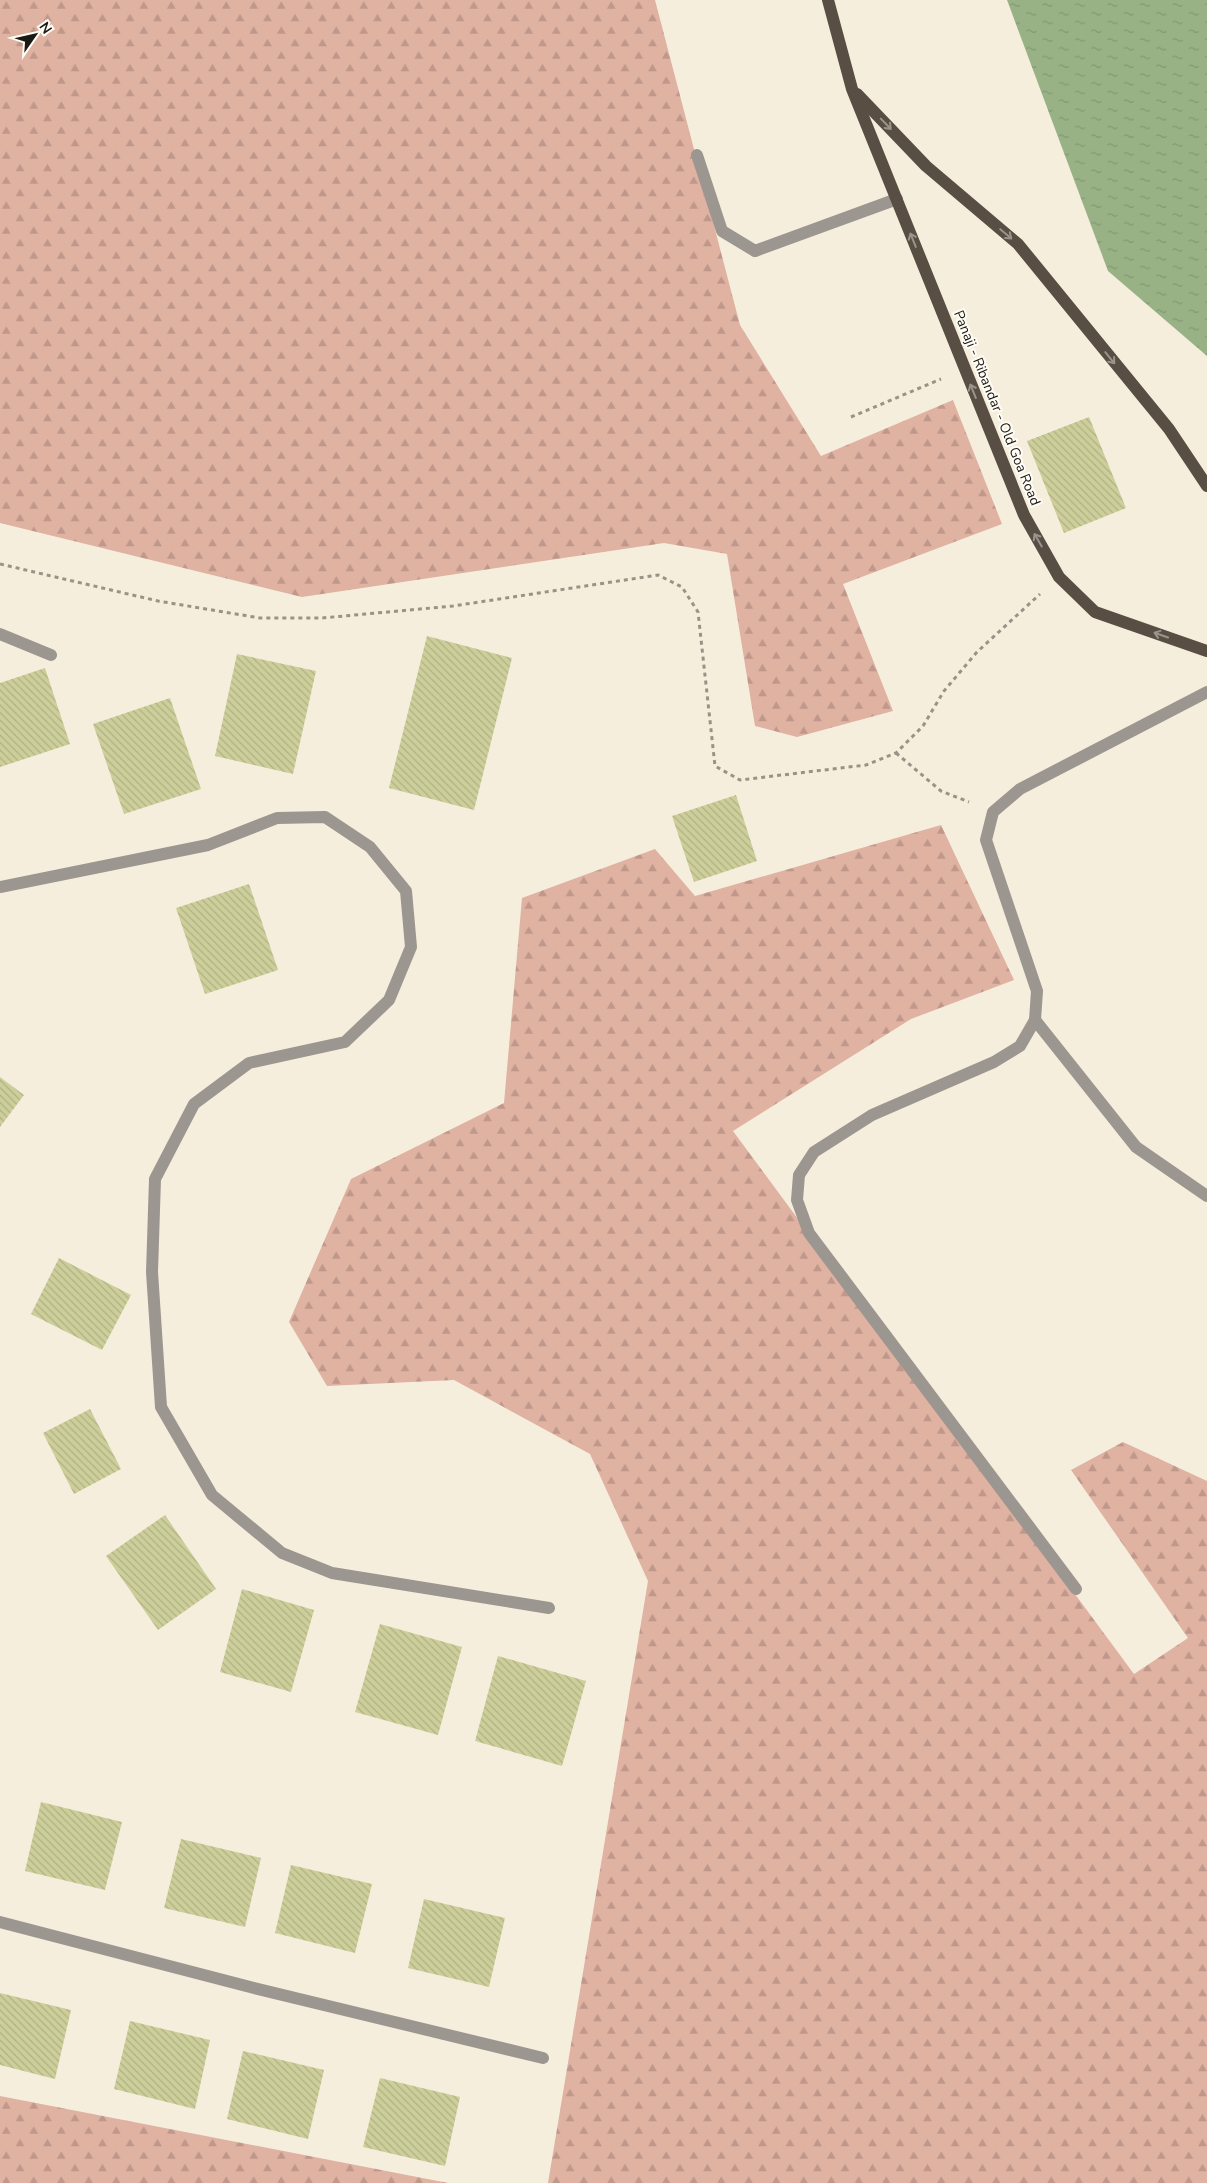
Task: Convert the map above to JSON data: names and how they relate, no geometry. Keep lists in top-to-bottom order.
{
  "streets": {
    "main road": ["Panaji - Ribandar - Old Goa Road"]
  },
  "north": "top right"
}
